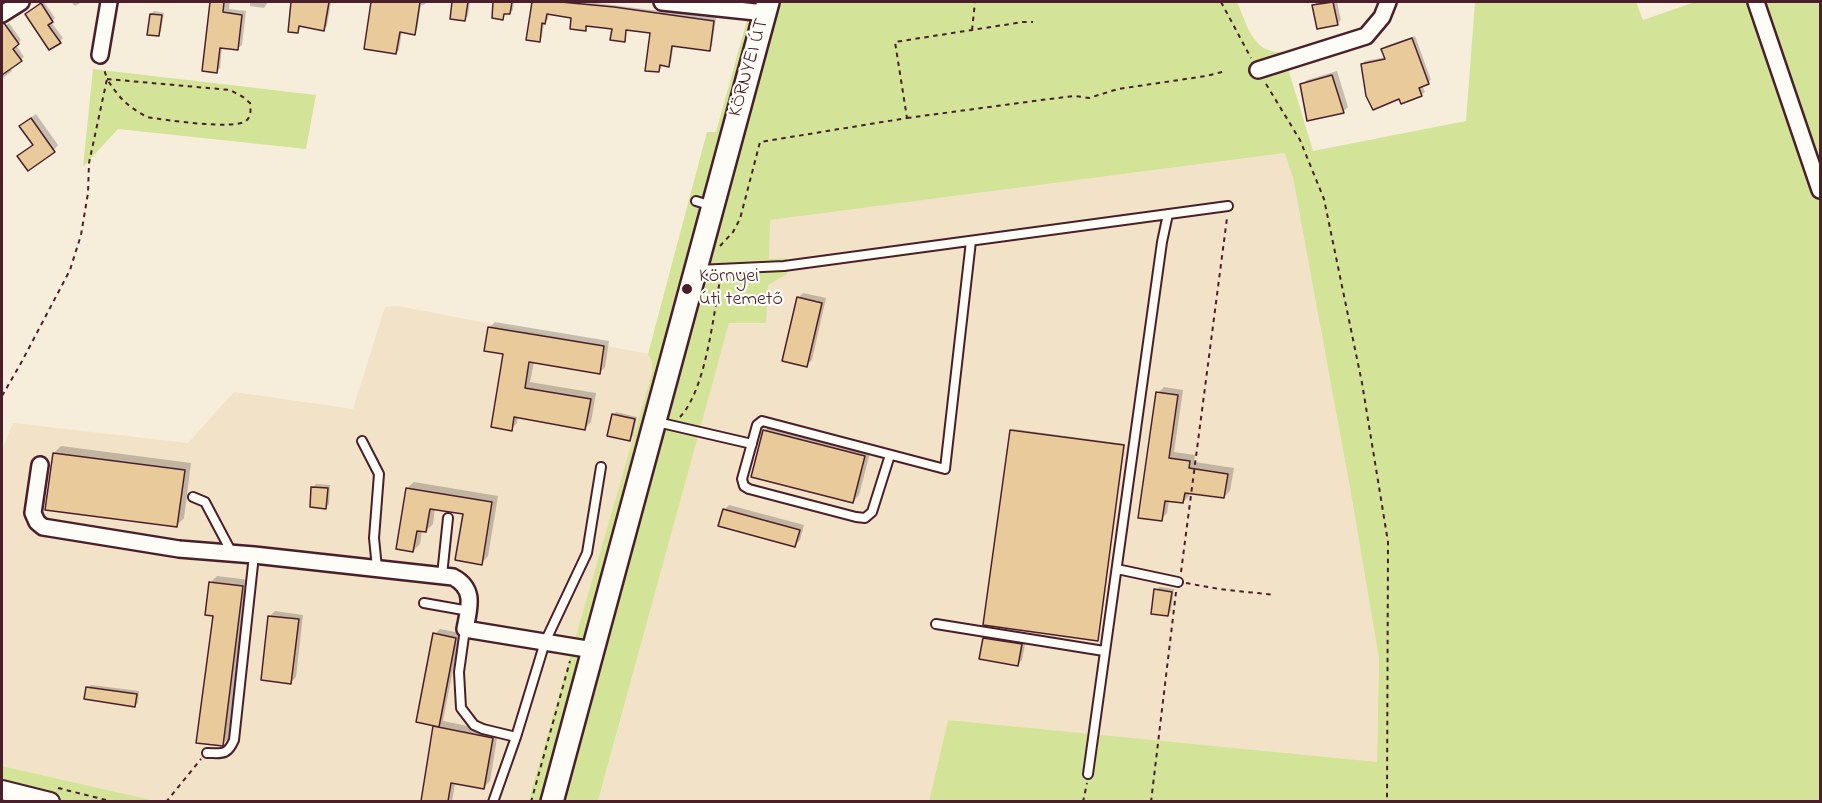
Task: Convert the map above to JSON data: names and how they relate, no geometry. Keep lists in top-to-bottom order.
{
  "streets": {
    "main road": ["KÖRNYEI ÚT"]
  },
  "places": ["Környei úti temető"]
}
